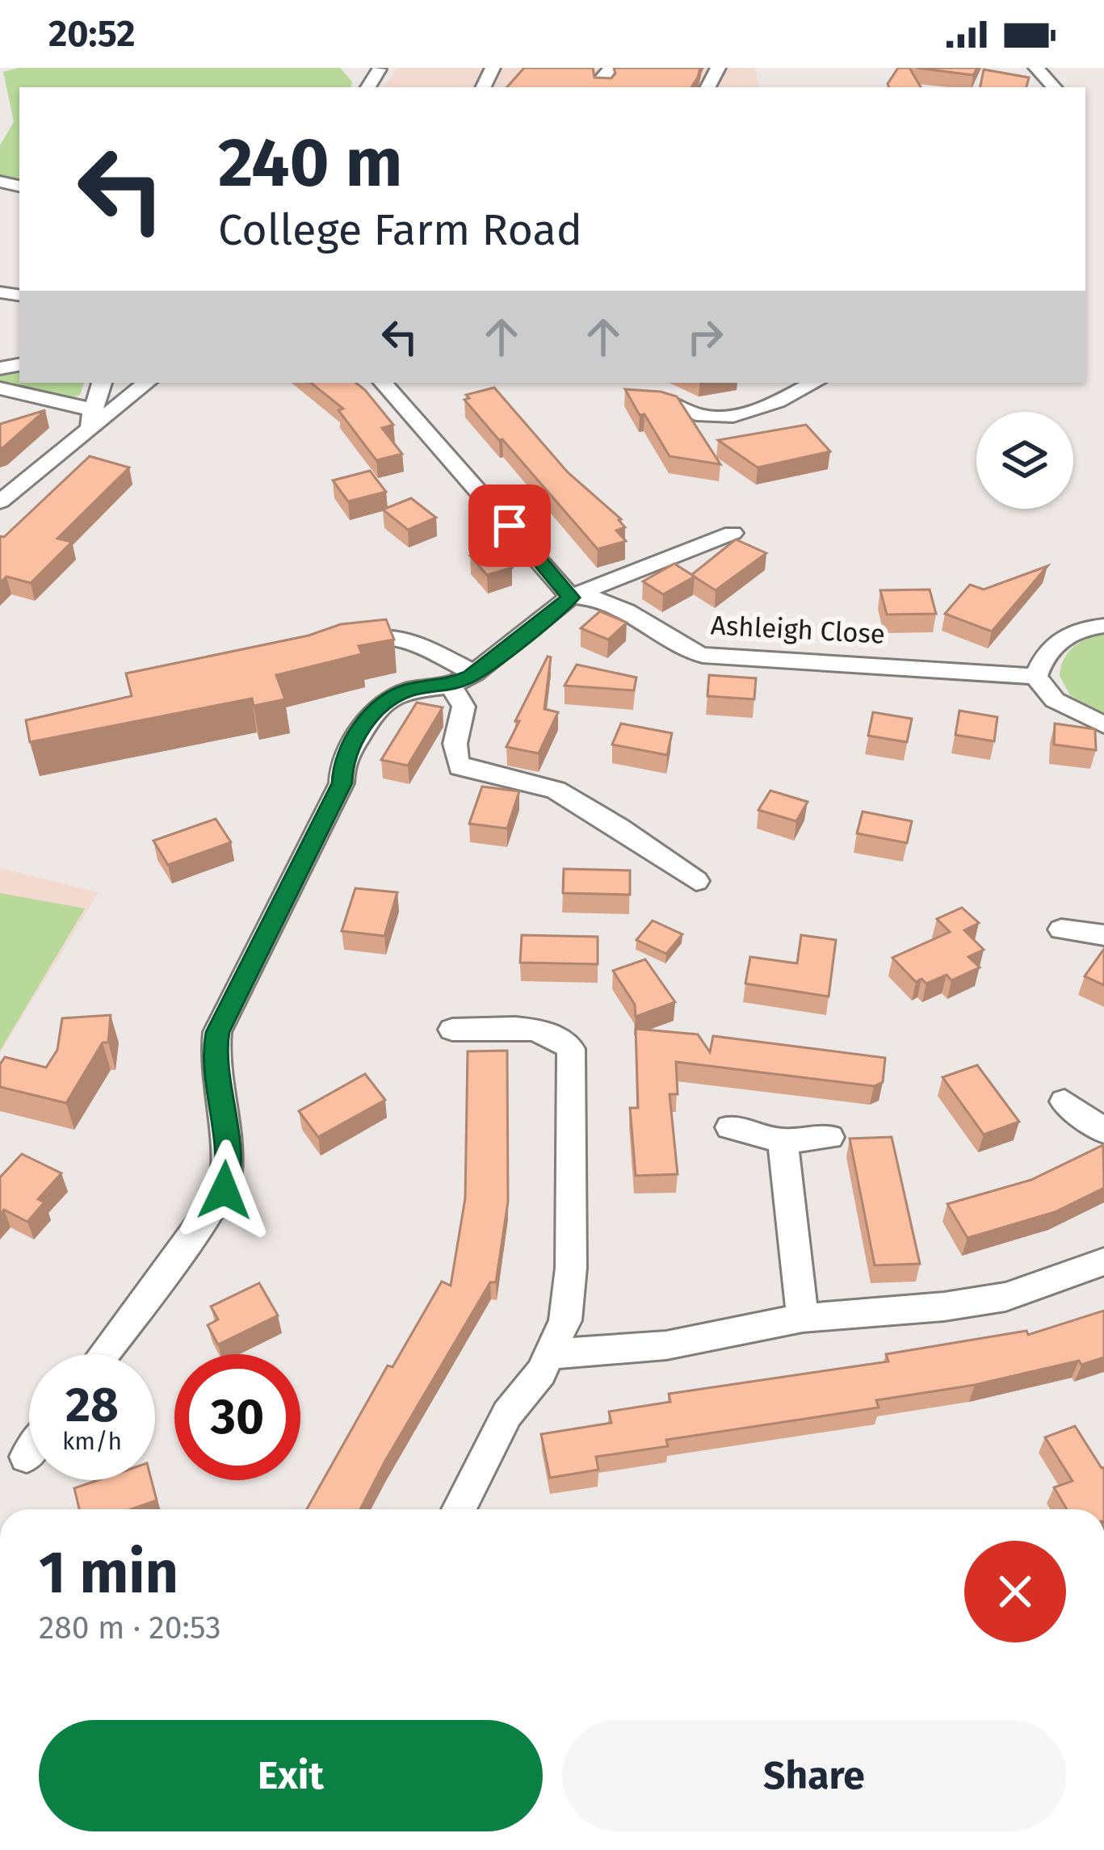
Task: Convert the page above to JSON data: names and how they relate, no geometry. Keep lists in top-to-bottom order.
{
  "streets": {
    "street": ["Ashleigh Close"]
  },
  "page": {
    "status": "20:52",
    "turn": ["240 m", "College Farm Road"],
    "speed": "28 km/h",
    "limit": "30",
    "heading": ["1 min", "280 m · 20:53"],
    "buttons": ["Exit", "Share"]
  }
}
